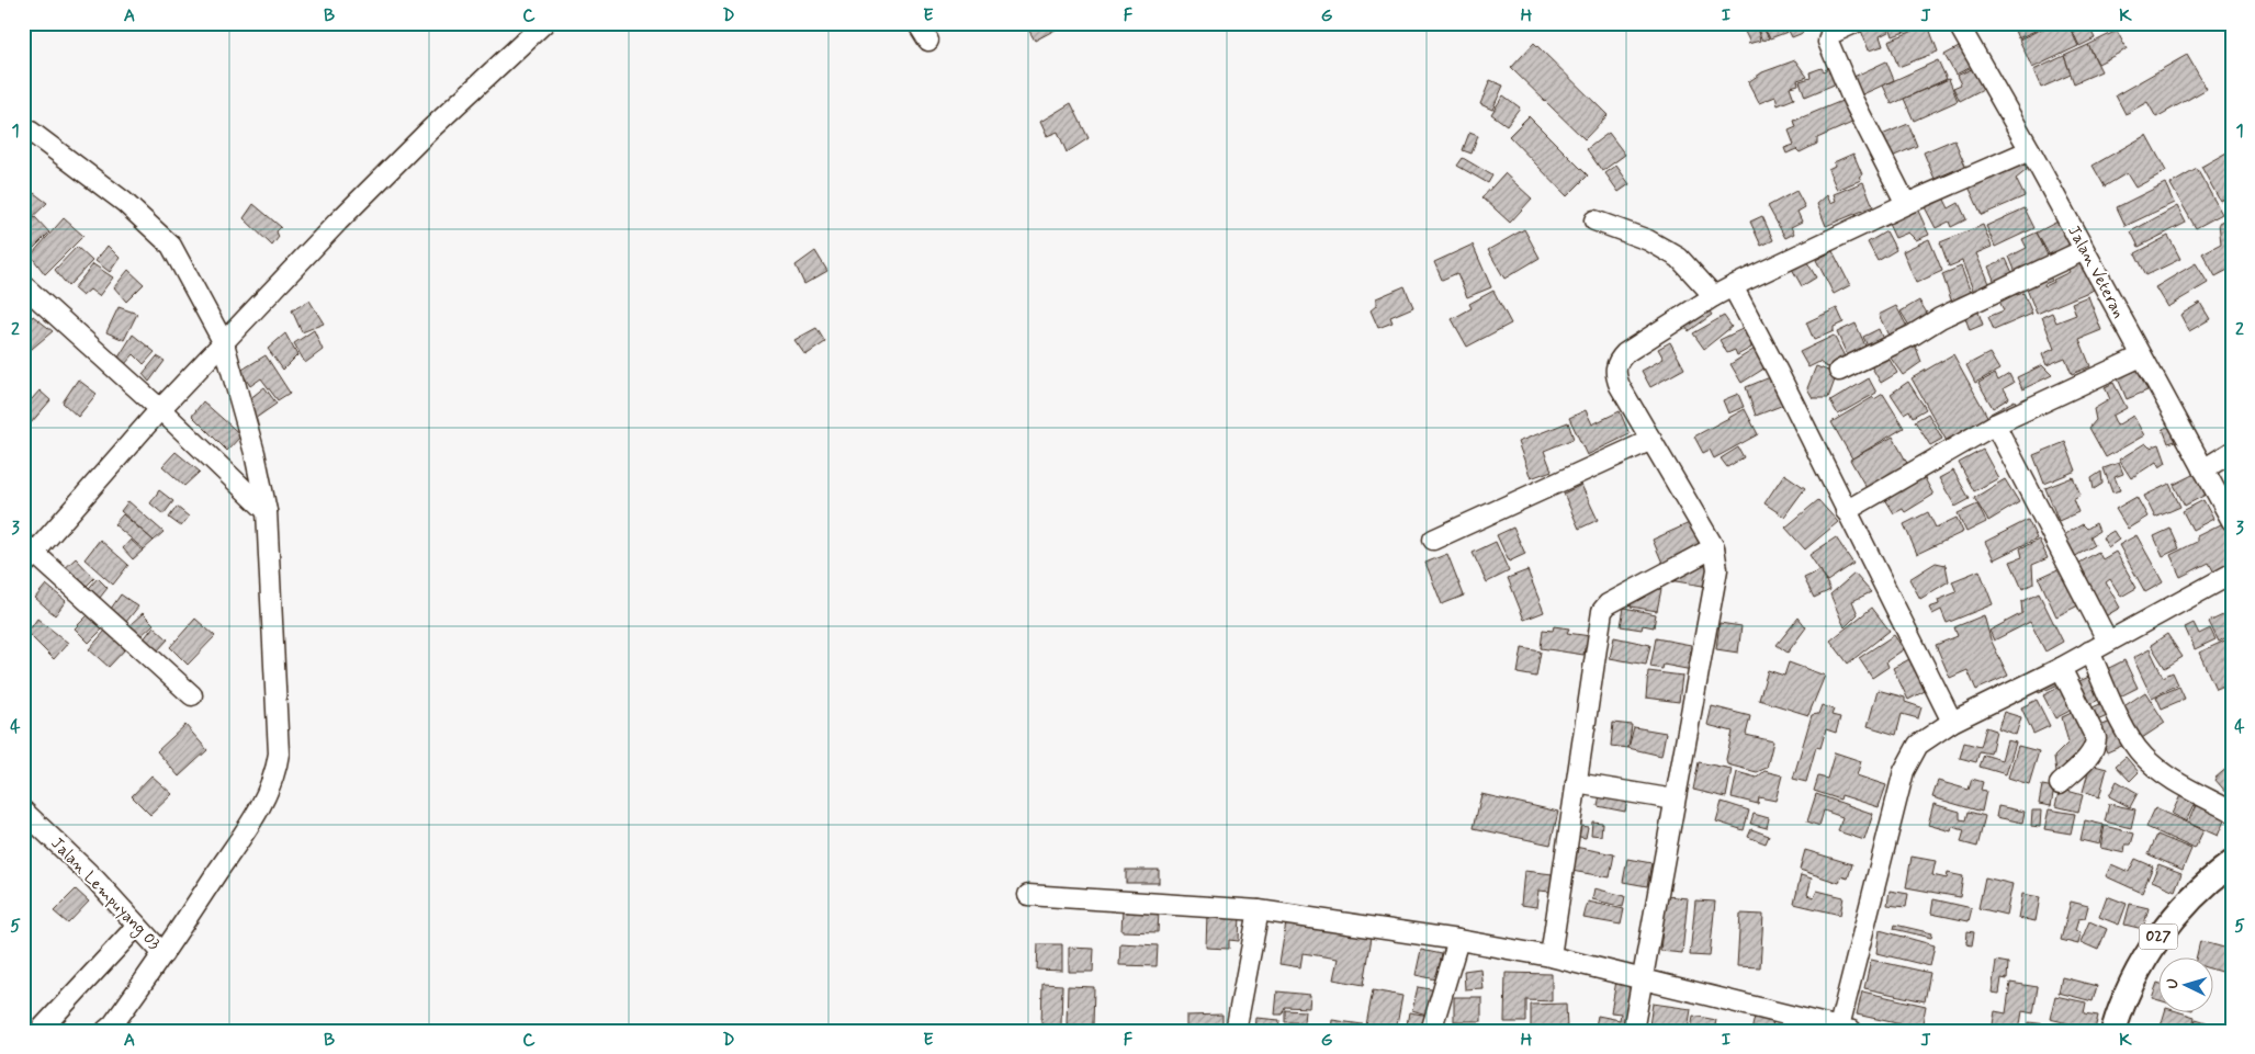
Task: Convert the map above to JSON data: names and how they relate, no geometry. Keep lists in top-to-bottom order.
{
  "streets": {
    "main road": ["027"],
    "street": ["Jalan Veteran", "Jalan Lempuyang 03"]
  },
  "north": "left",
  "grid": {
    "columns": [
      "A",
      "B",
      "C",
      "D",
      "E",
      "F",
      "G",
      "H",
      "I",
      "J",
      "K"
    ],
    "rows": [
      "1",
      "2",
      "3",
      "4",
      "5"
    ]
  }
}
